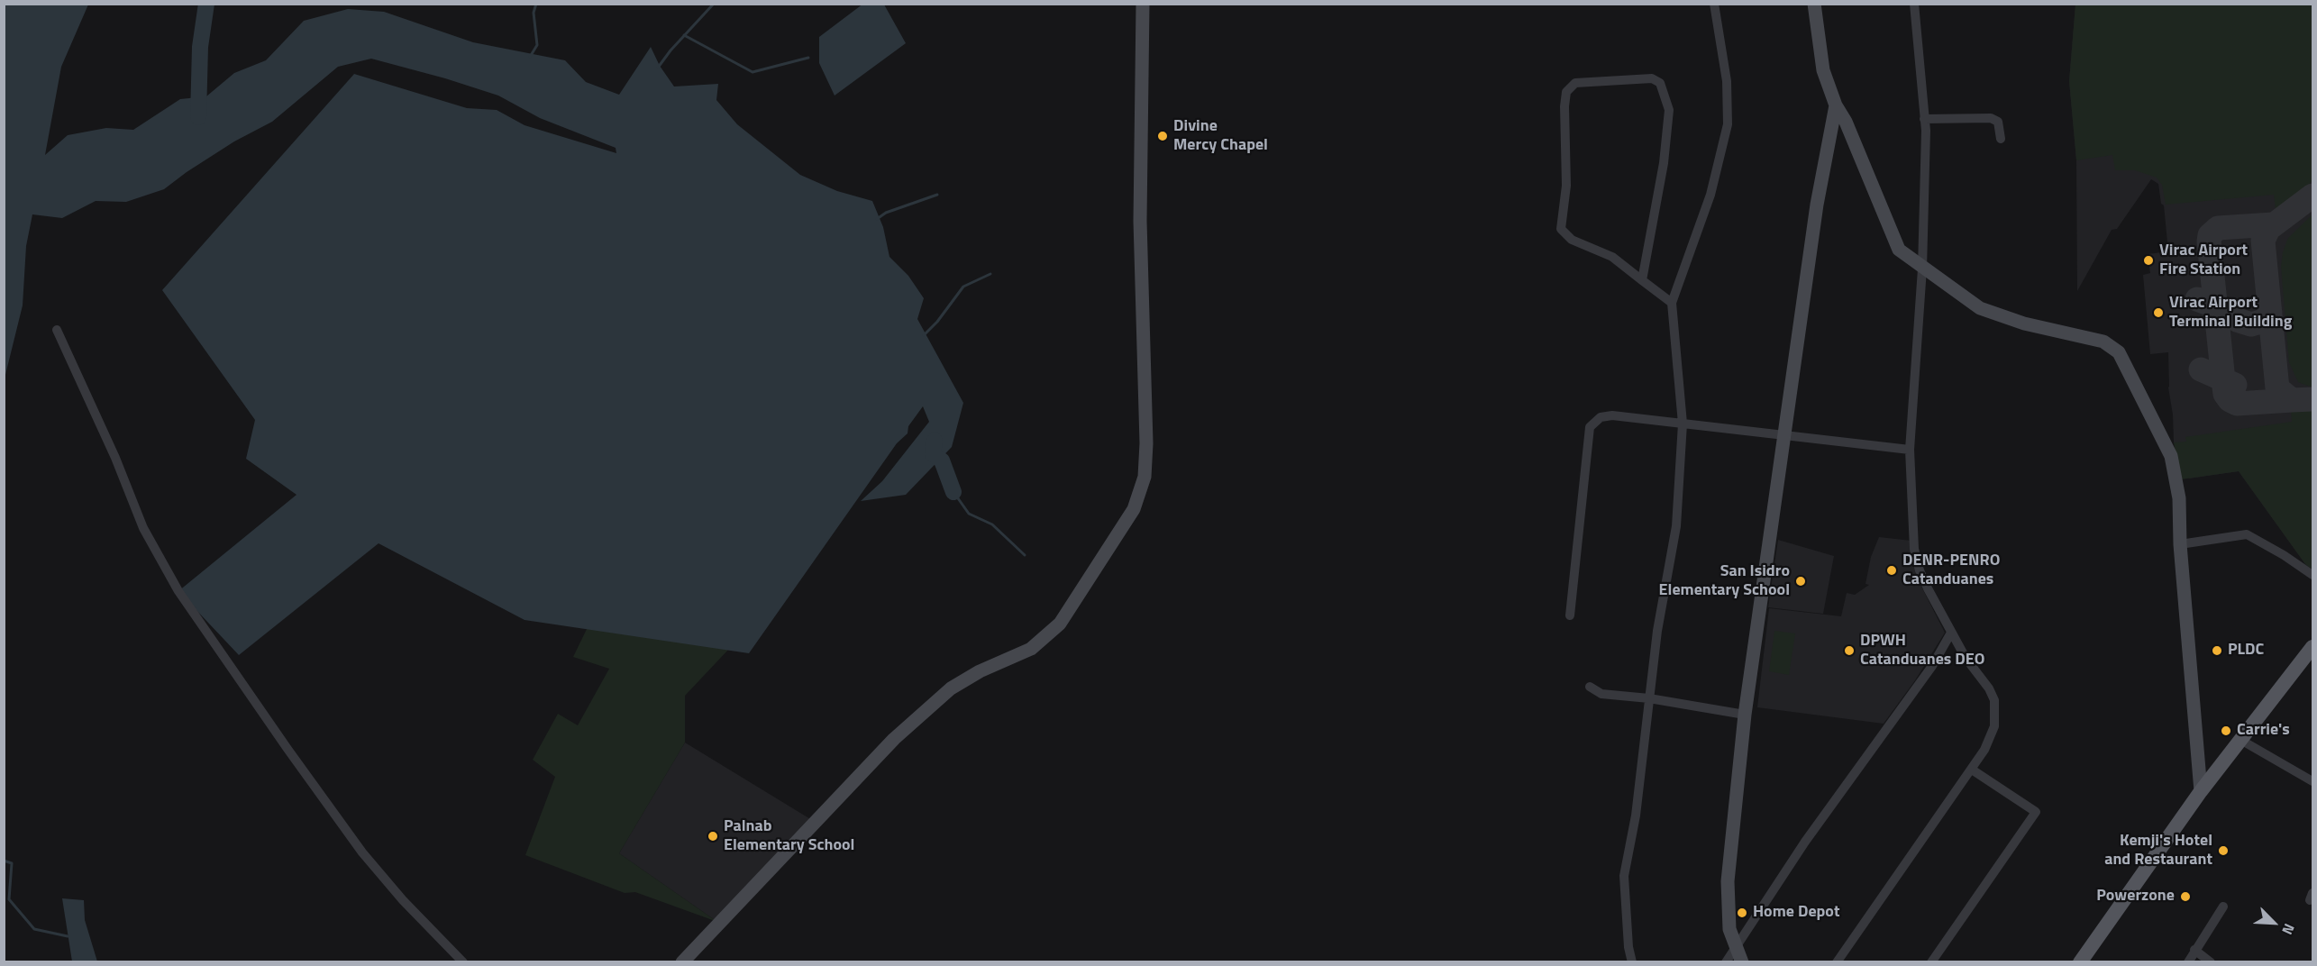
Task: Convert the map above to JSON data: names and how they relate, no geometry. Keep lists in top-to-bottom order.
{
  "places": [
    "Divine Mercy Chapel",
    "Virac Airport Fire Station",
    "Virac Airport Terminal Building",
    "DENR-PENRO Catanduanes",
    "San Isidro Elementary School",
    "DPWH Catanduanes DEO",
    "PLDC",
    "Carrie's",
    "Palnab Elementary School",
    "Kemji's Hotel and Restaurant",
    "Powerzone",
    "Home Depot"
  ],
  "north": "bottom right"
}
